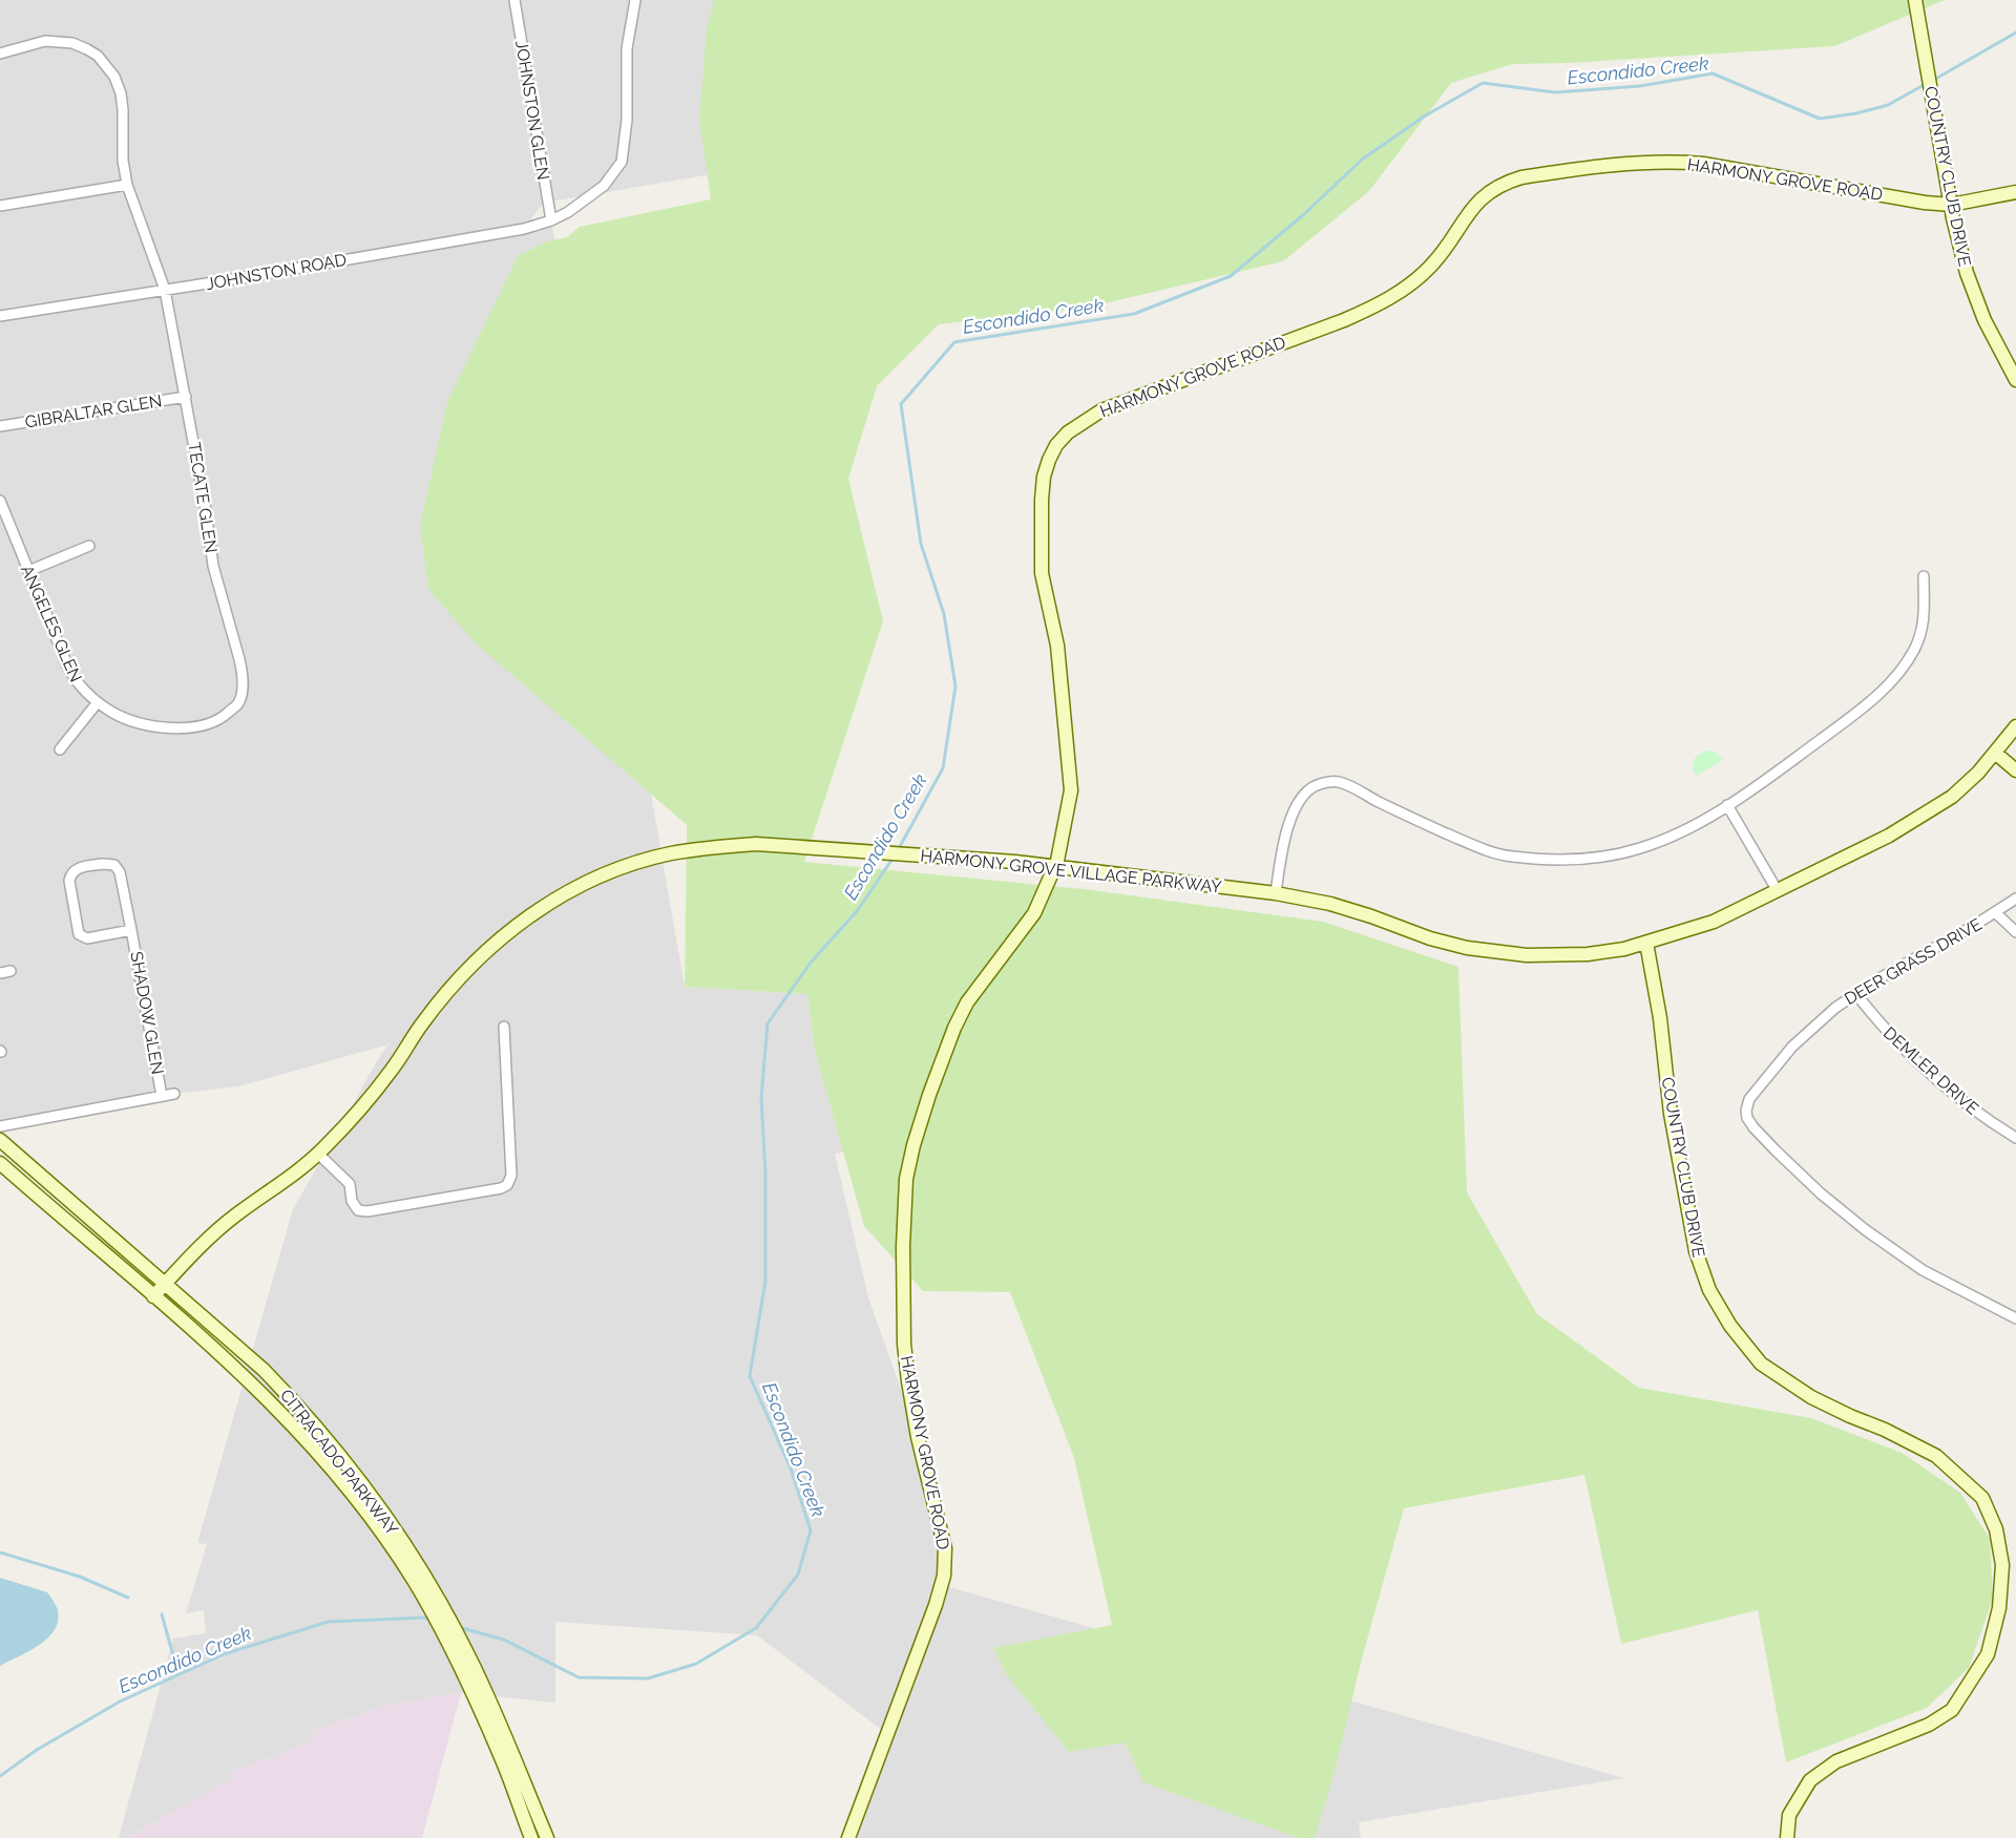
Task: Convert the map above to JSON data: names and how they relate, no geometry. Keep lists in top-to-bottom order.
{
  "streets": {
    "main road": [
      "COUNTRY CLUB DRIVE",
      "HARMONY GROVE ROAD",
      "HARMONY GROVE VILLAGE PARKWAY",
      "CITRACADO PARKWAY"
    ],
    "street": [
      "JOHNSTON GLEN",
      "JOHNSTON ROAD",
      "GIBRALTAR GLEN",
      "TECATE GLEN",
      "ANGELES GLEN",
      "DEER GRASS DRIVE",
      "SHADOW GLEN",
      "DEMLER DRIVE"
    ]
  },
  "crossings": [
    ["JOHNSTON GLEN", "JOHNSTON ROAD"],
    ["COUNTRY CLUB DRIVE", "HARMONY GROVE ROAD"],
    ["COUNTRY CLUB DRIVE", "HARMONY GROVE VILLAGE PARKWAY"],
    ["HARMONY GROVE ROAD", "HARMONY GROVE VILLAGE PARKWAY"],
    ["JOHNSTON ROAD", "TECATE GLEN"],
    ["GIBRALTAR GLEN", "TECATE GLEN"],
    ["TECATE GLEN", "ANGELES GLEN"],
    ["HARMONY GROVE VILLAGE PARKWAY", "CITRACADO PARKWAY"],
    ["DEER GRASS DRIVE", "DEMLER DRIVE"]
  ],
  "water": ["Escondido Creek"]
}
